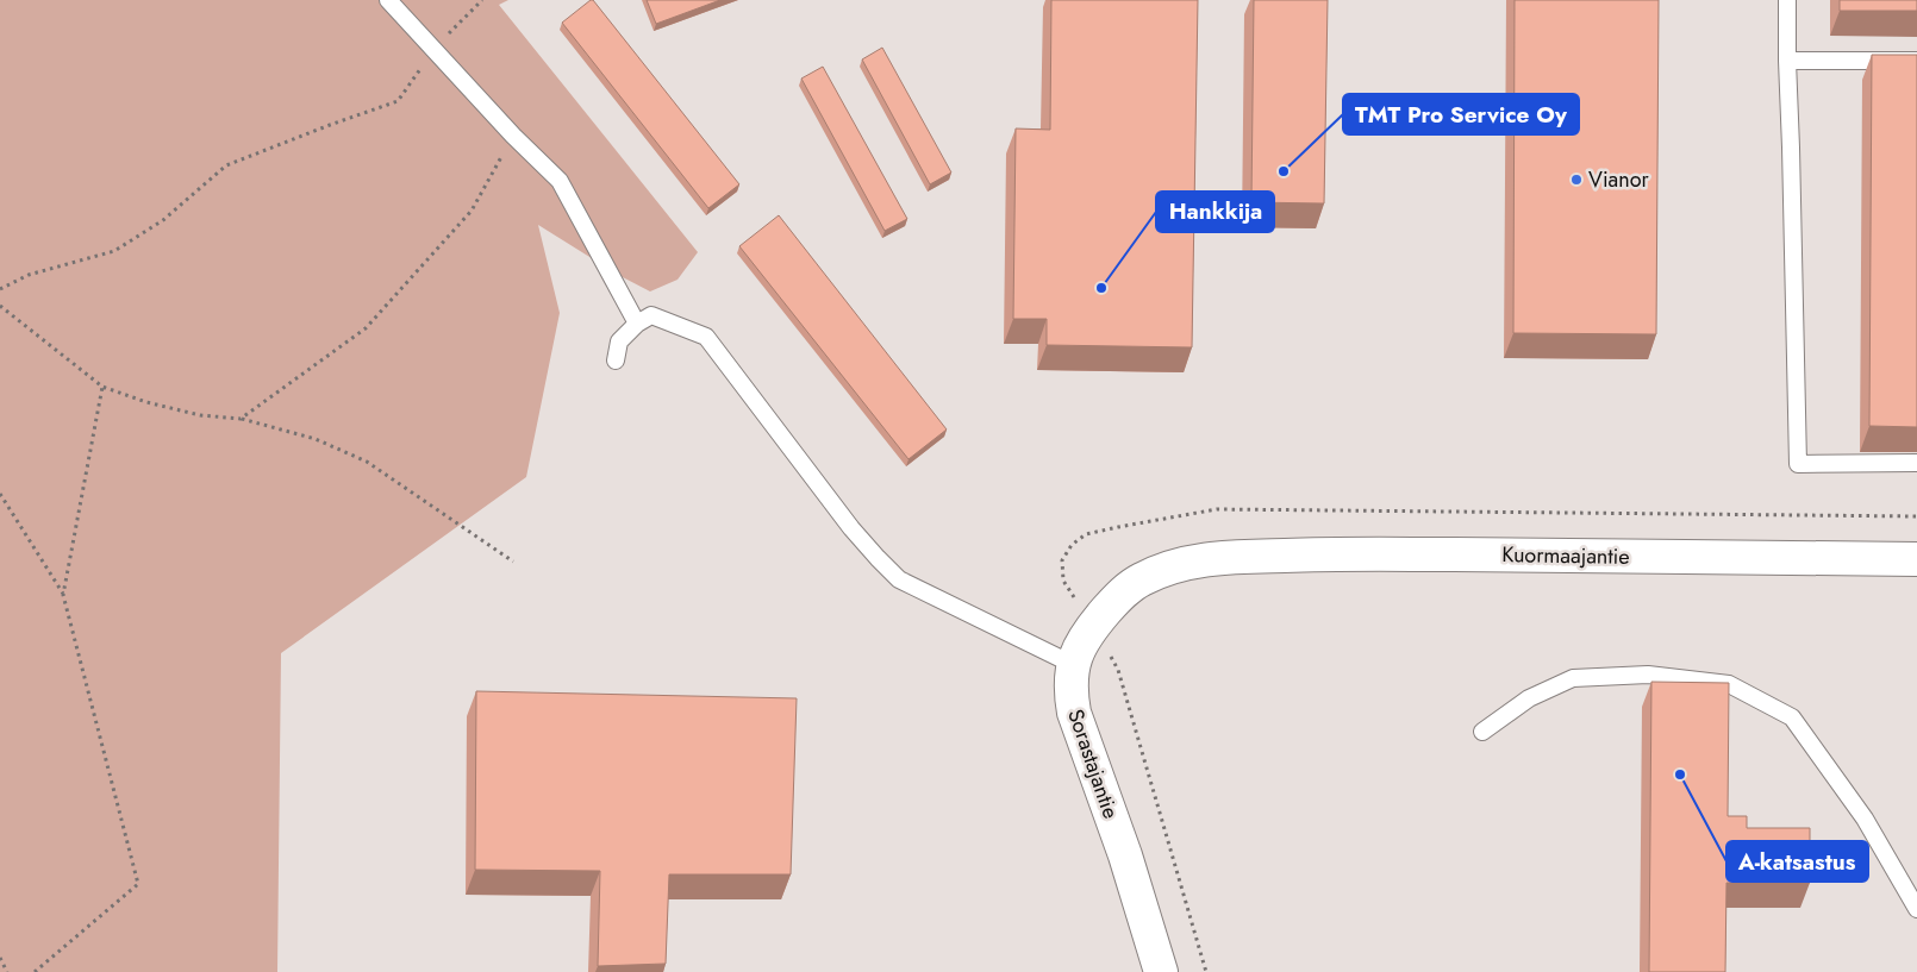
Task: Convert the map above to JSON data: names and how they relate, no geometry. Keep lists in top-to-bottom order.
{
  "streets": {
    "street": ["Kuormaajantie", "Sorastajantie"]
  },
  "crossings": [
    ["Kuormaajantie", "Sorastajantie"]
  ],
  "places": [
    "TMT Pro Service Oy",
    "Vianor",
    "Hankkija",
    "A-katsastus"
  ]
}
